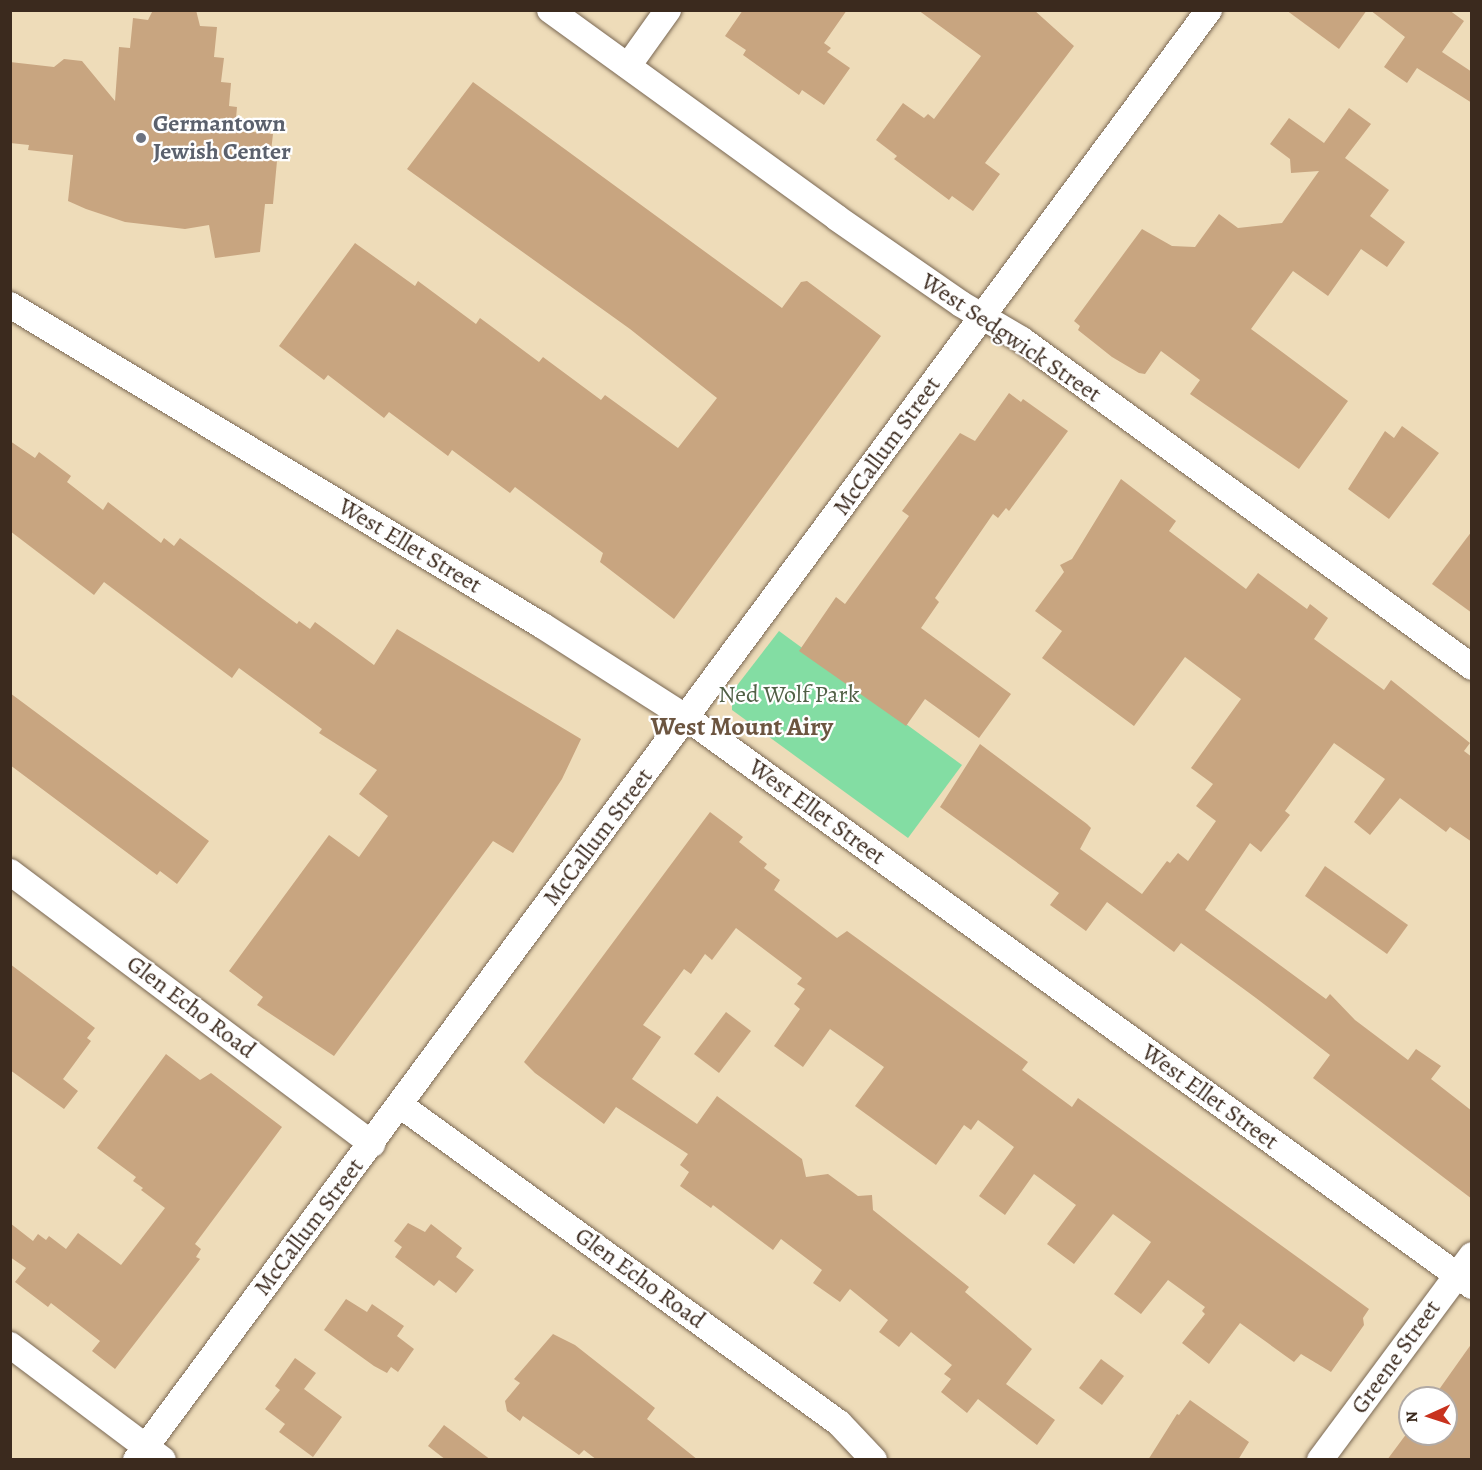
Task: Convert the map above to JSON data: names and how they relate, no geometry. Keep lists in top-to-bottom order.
{
  "streets": {
    "street": [
      "West Sedgwick Street",
      "McCallum Street",
      "West Ellet Street",
      "Glen Echo Road",
      "Greene Street"
    ]
  },
  "crossings": [
    ["West Sedgwick Street", "McCallum Street"],
    ["McCallum Street", "West Ellet Street"],
    ["McCallum Street", "Glen Echo Road"],
    ["West Ellet Street", "Greene Street"]
  ],
  "districts": ["West Mount Airy"],
  "parks": ["Ned Wolf Park"],
  "places": ["Germantown Jewish Center"],
  "north": "left"
}
